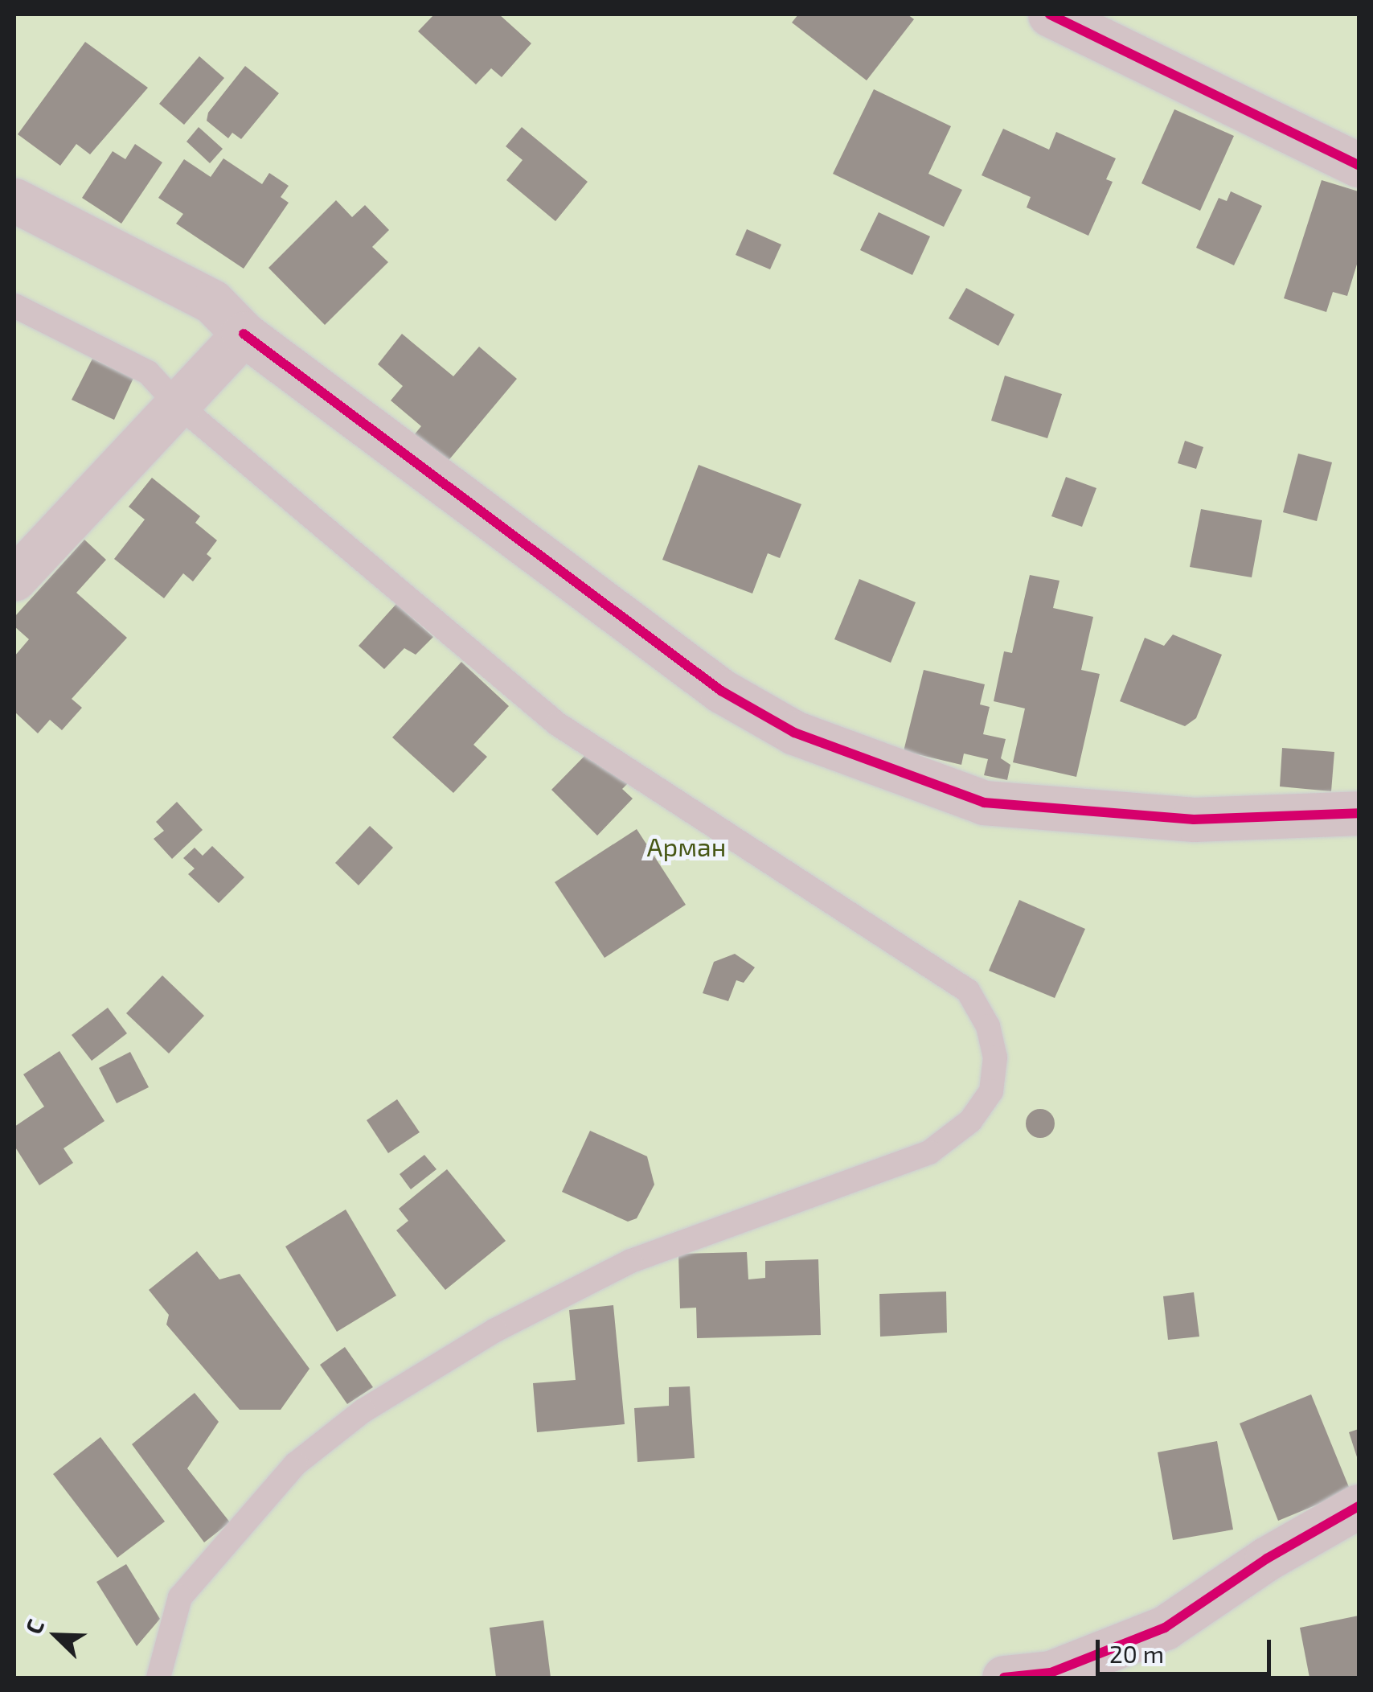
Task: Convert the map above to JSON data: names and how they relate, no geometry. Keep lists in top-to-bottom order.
{
  "parks": ["Арман"],
  "scale_bar": "20 m",
  "north": "top left"
}
